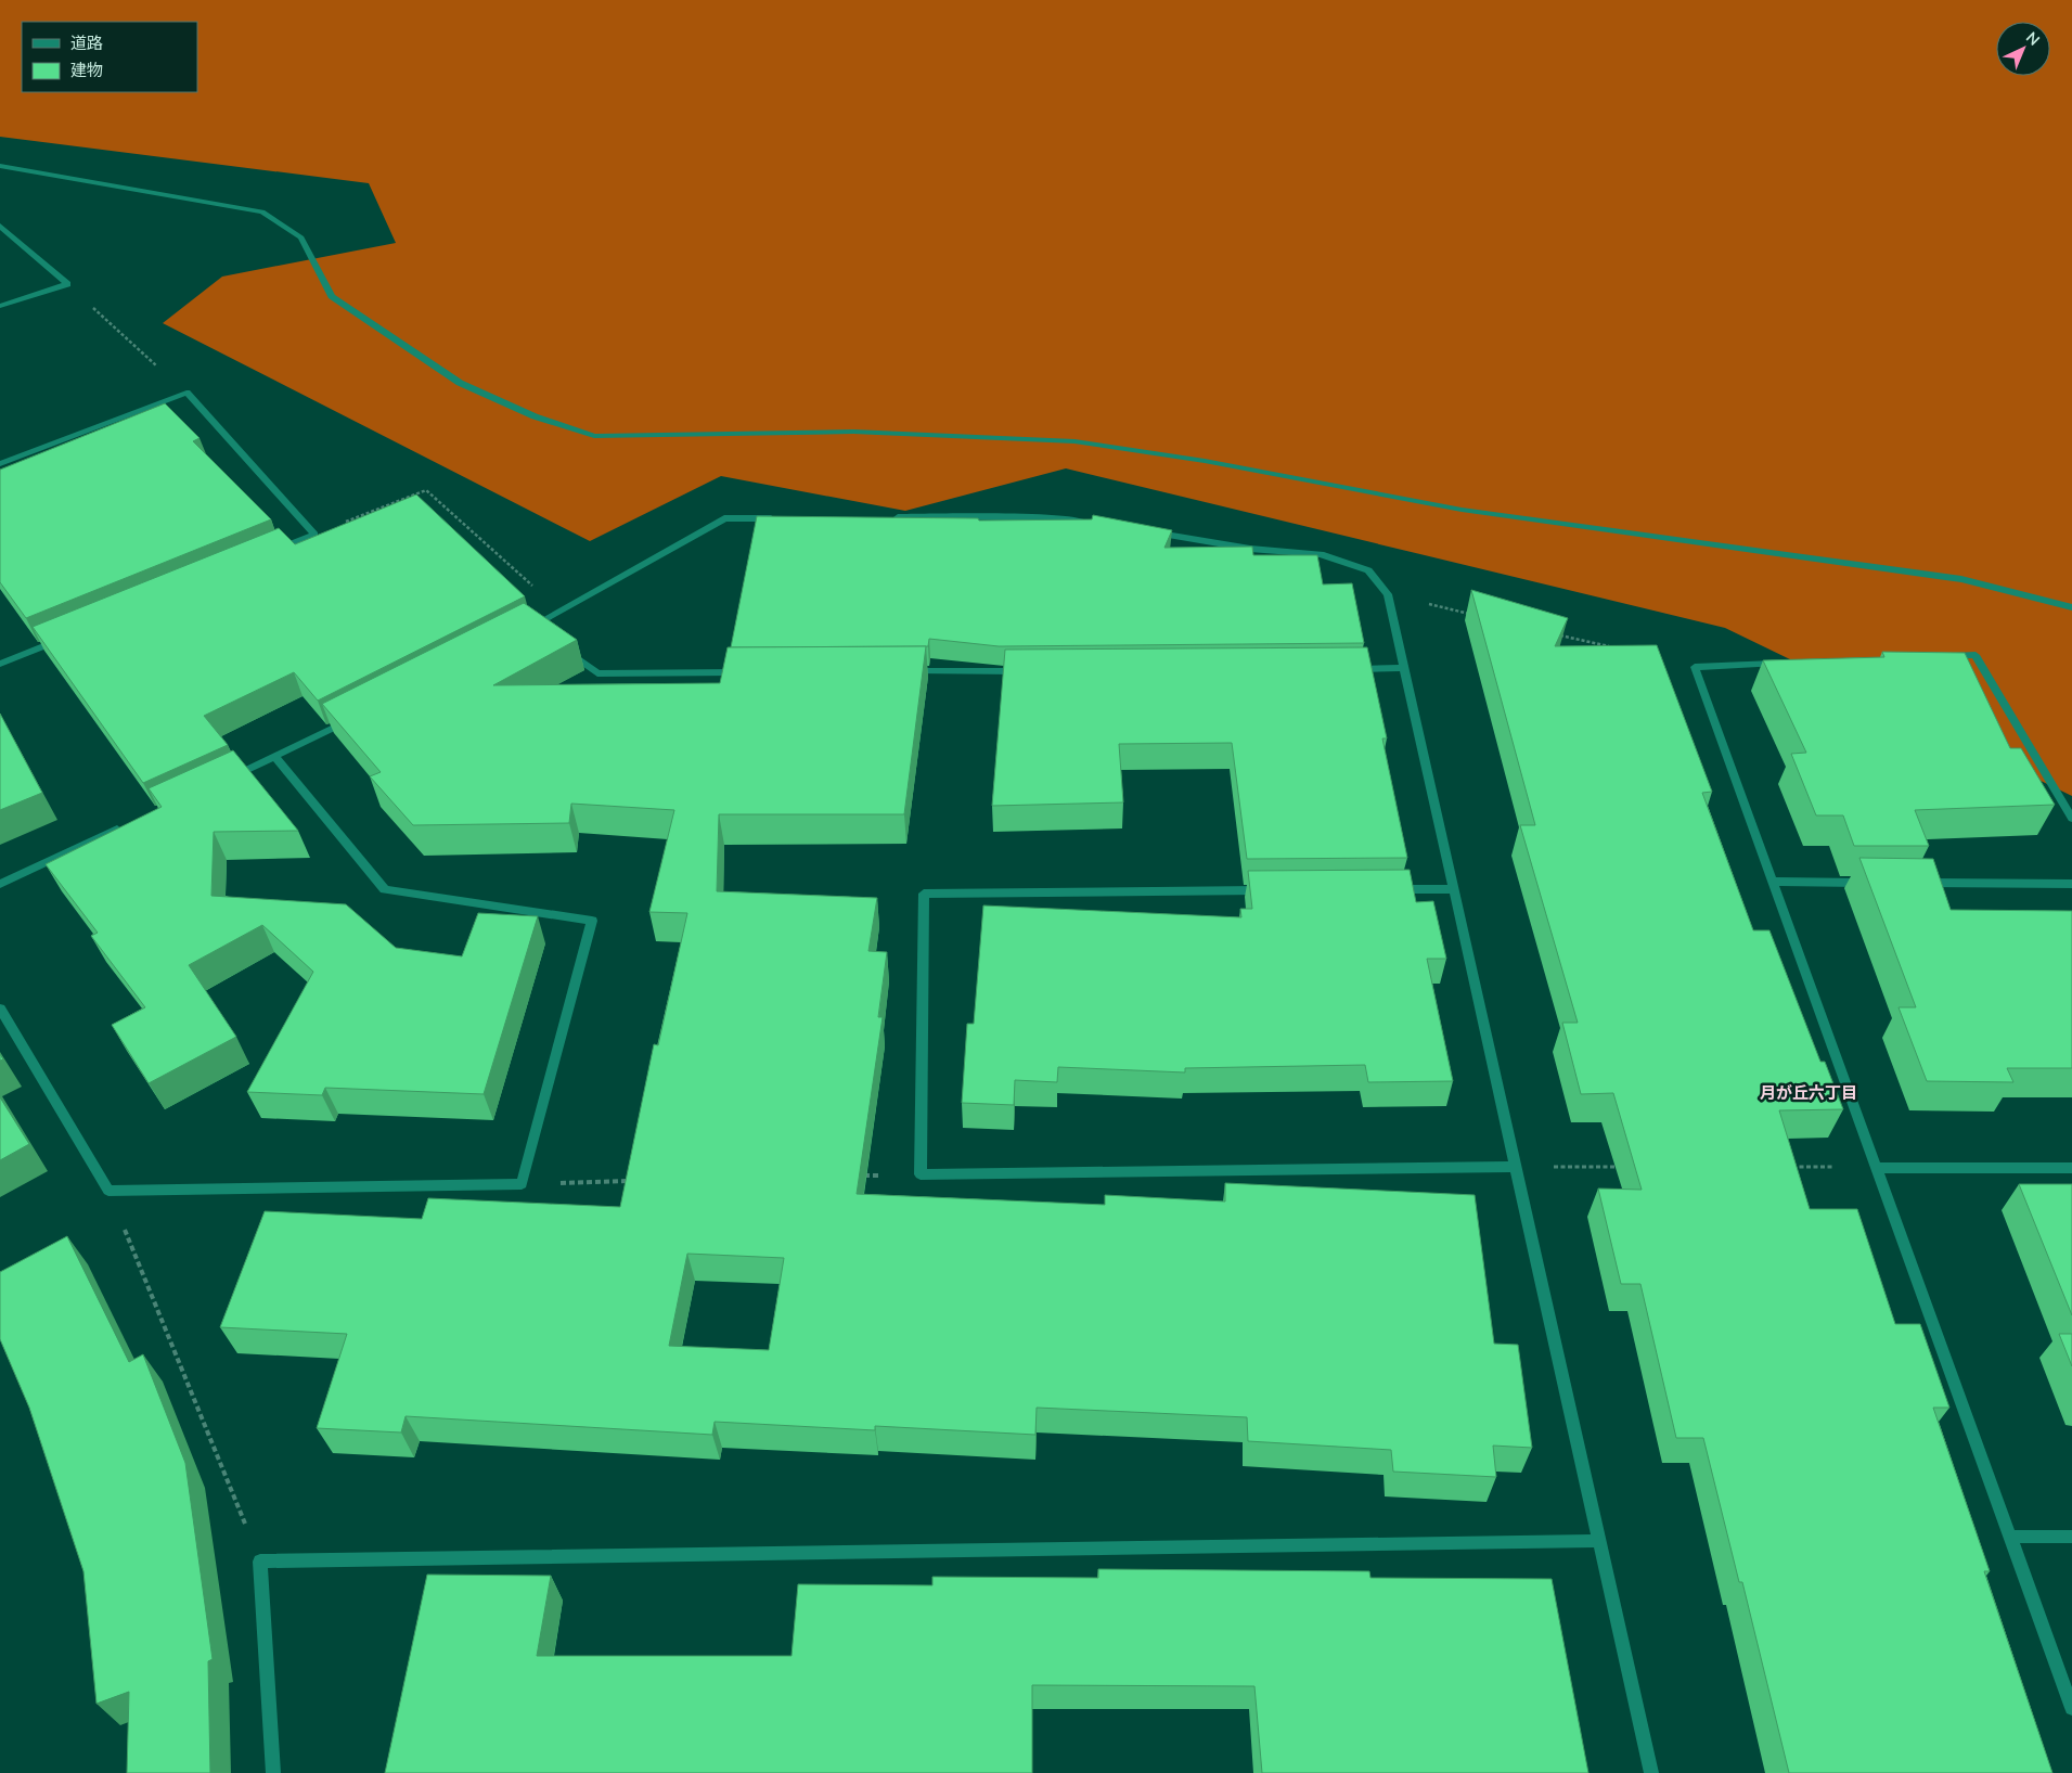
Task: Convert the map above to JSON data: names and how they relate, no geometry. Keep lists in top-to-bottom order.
{
  "districts": ["月が丘六丁目"],
  "legend": ["道路", "建物"],
  "north": "top right"
}
